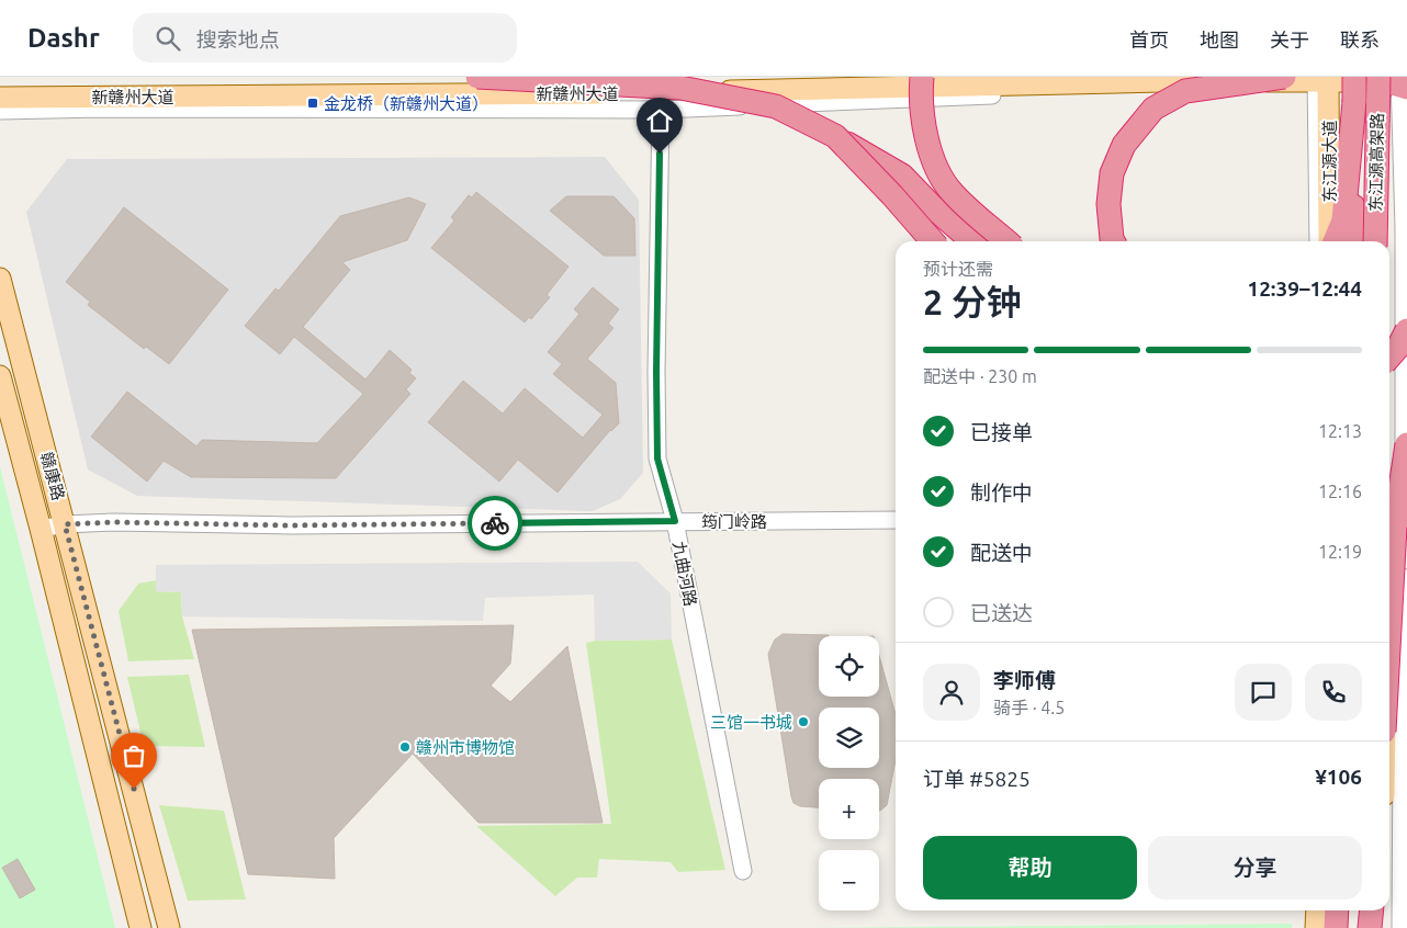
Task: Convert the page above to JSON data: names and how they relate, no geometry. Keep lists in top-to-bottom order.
{
  "streets": {
    "highway": ["东江源高架路"],
    "main road": ["新赣州大道", "东江源大道", "赣康路"],
    "street": ["筠门岭路", "九曲河路"]
  },
  "crossings": [
    ["新赣州大道", "东江源大道"],
    ["新赣州大道", "东江源高架路"],
    ["赣康路", "筠门岭路"],
    ["筠门岭路", "九曲河路"]
  ],
  "places": {
    "transit": ["金龙桥（新赣州大道）"],
    "other": ["三馆一书城", "赣州市博物馆"]
  },
  "page": {
    "header": "Dashr",
    "search": "搜索地点",
    "nav": [
      "首页",
      "地图",
      "关于",
      "联系"
    ],
    "heading": ["2 分钟", "预计还需", "12:39–12:44"],
    "panel": [
      "李师傅",
      "骑手 · 4.5",
      "订单 #5825",
      "¥106"
    ],
    "bar": "配送中 · 230 m",
    "list": [
      ["已接单", "12:13"],
      ["制作中", "12:16"],
      ["配送中", "12:19"],
      "已送达"
    ],
    "map_buttons": ["+", "−"],
    "buttons": ["帮助", "分享"]
  }
}
